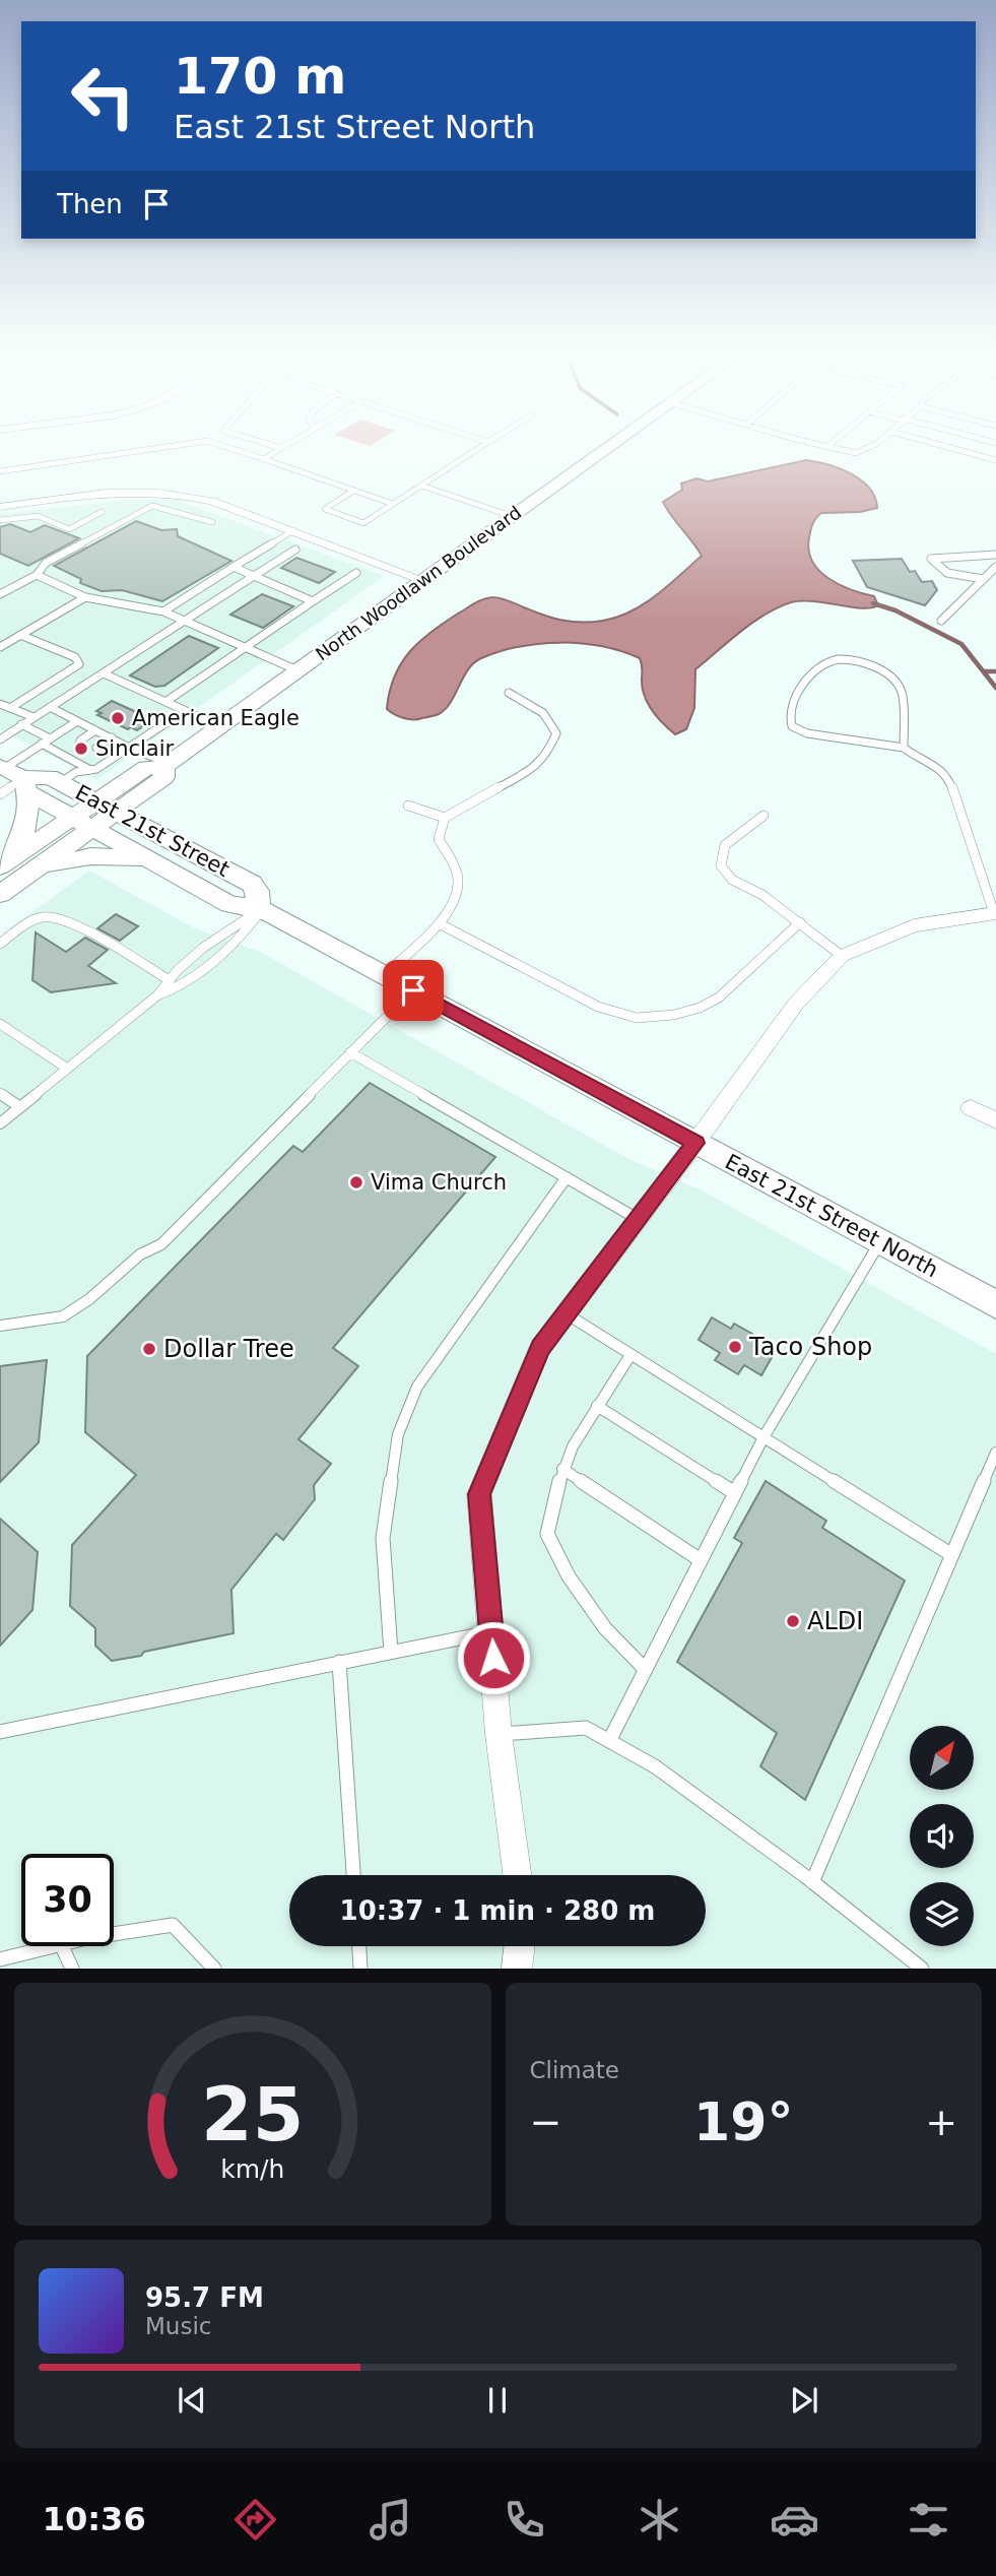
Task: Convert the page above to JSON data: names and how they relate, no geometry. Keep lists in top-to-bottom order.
{
  "streets": {
    "main road": ["North Woodlawn Boulevard", "East 21st Street", "East 21st Street North"]
  },
  "crossings": [
    ["North Woodlawn Boulevard", "East 21st Street"],
    ["North Woodlawn Boulevard", "East 21st Street North"],
    ["East 21st Street", "East 21st Street North"]
  ],
  "places": [
    "American Eagle",
    "Sinclair",
    "Vima Church",
    "Taco Shop",
    "Dollar Tree",
    "ALDI"
  ],
  "north": "top right",
  "page": {
    "turn": ["170 m", "East 21st Street North"],
    "then": "Then",
    "limit": "30",
    "trip": "10:37 · 1 min · 280 m",
    "tile": "Climate",
    "heat": ["−", "19°", "+"],
    "song": ["95.7 FM", "Music"],
    "tabs": "10:36",
    "gauge": ["25", "km/h"]
  }
}
